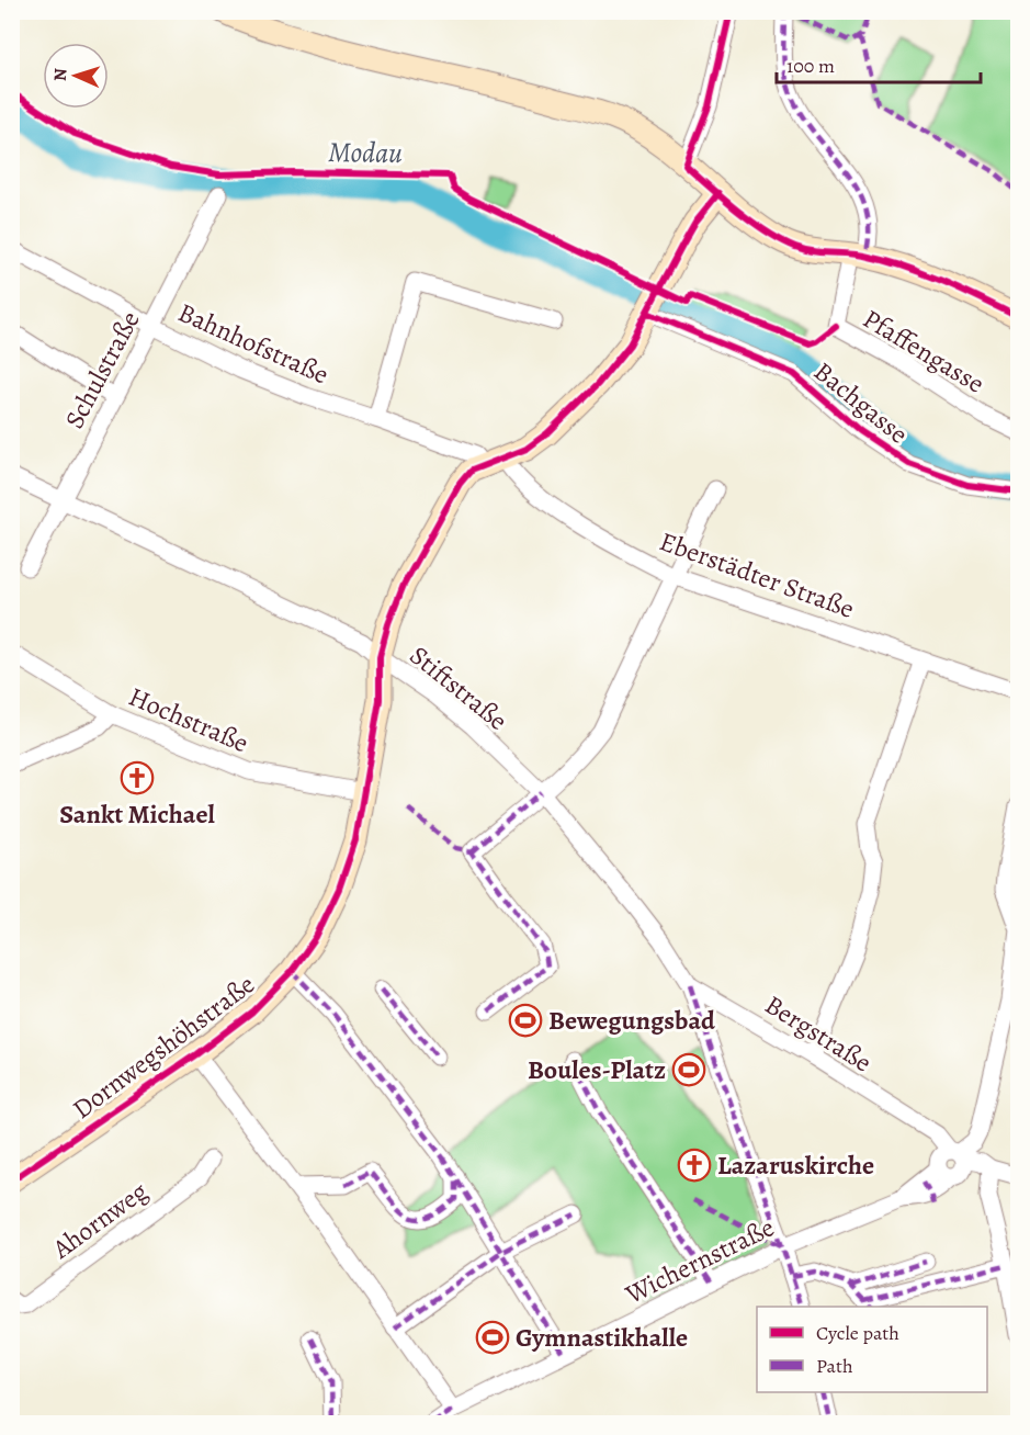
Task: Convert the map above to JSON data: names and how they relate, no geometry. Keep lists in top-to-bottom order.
{
  "streets": {
    "street": [
      "Bahnhofstraße",
      "Pfaffengasse",
      "Schulstraße",
      "Bachgasse",
      "Eberstädter Straße",
      "Stiftstraße",
      "Hochstraße",
      "Bergstraße",
      "Dornwegshöhstraße",
      "Ahornweg",
      "Wichernstraße"
    ]
  },
  "crossings": [
    ["Bahnhofstraße", "Schulstraße"],
    ["Bahnhofstraße", "Dornwegshöhstraße"],
    ["Schulstraße", "Stiftstraße"],
    ["Bachgasse", "Dornwegshöhstraße"],
    ["Eberstädter Straße", "Dornwegshöhstraße"],
    ["Stiftstraße", "Bergstraße"],
    ["Stiftstraße", "Dornwegshöhstraße"],
    ["Hochstraße", "Dornwegshöhstraße"],
    ["Bergstraße", "Wichernstraße"]
  ],
  "water": ["Modau"],
  "places": {
    "church": ["Sankt Michael", "Lazaruskirche"],
    "sports": ["Bewegungsbad", "Boules-Platz", "Gymnastikhalle"]
  },
  "legend": ["Cycle path", "Path"],
  "scale_bar": "100 m",
  "north": "left"
}
